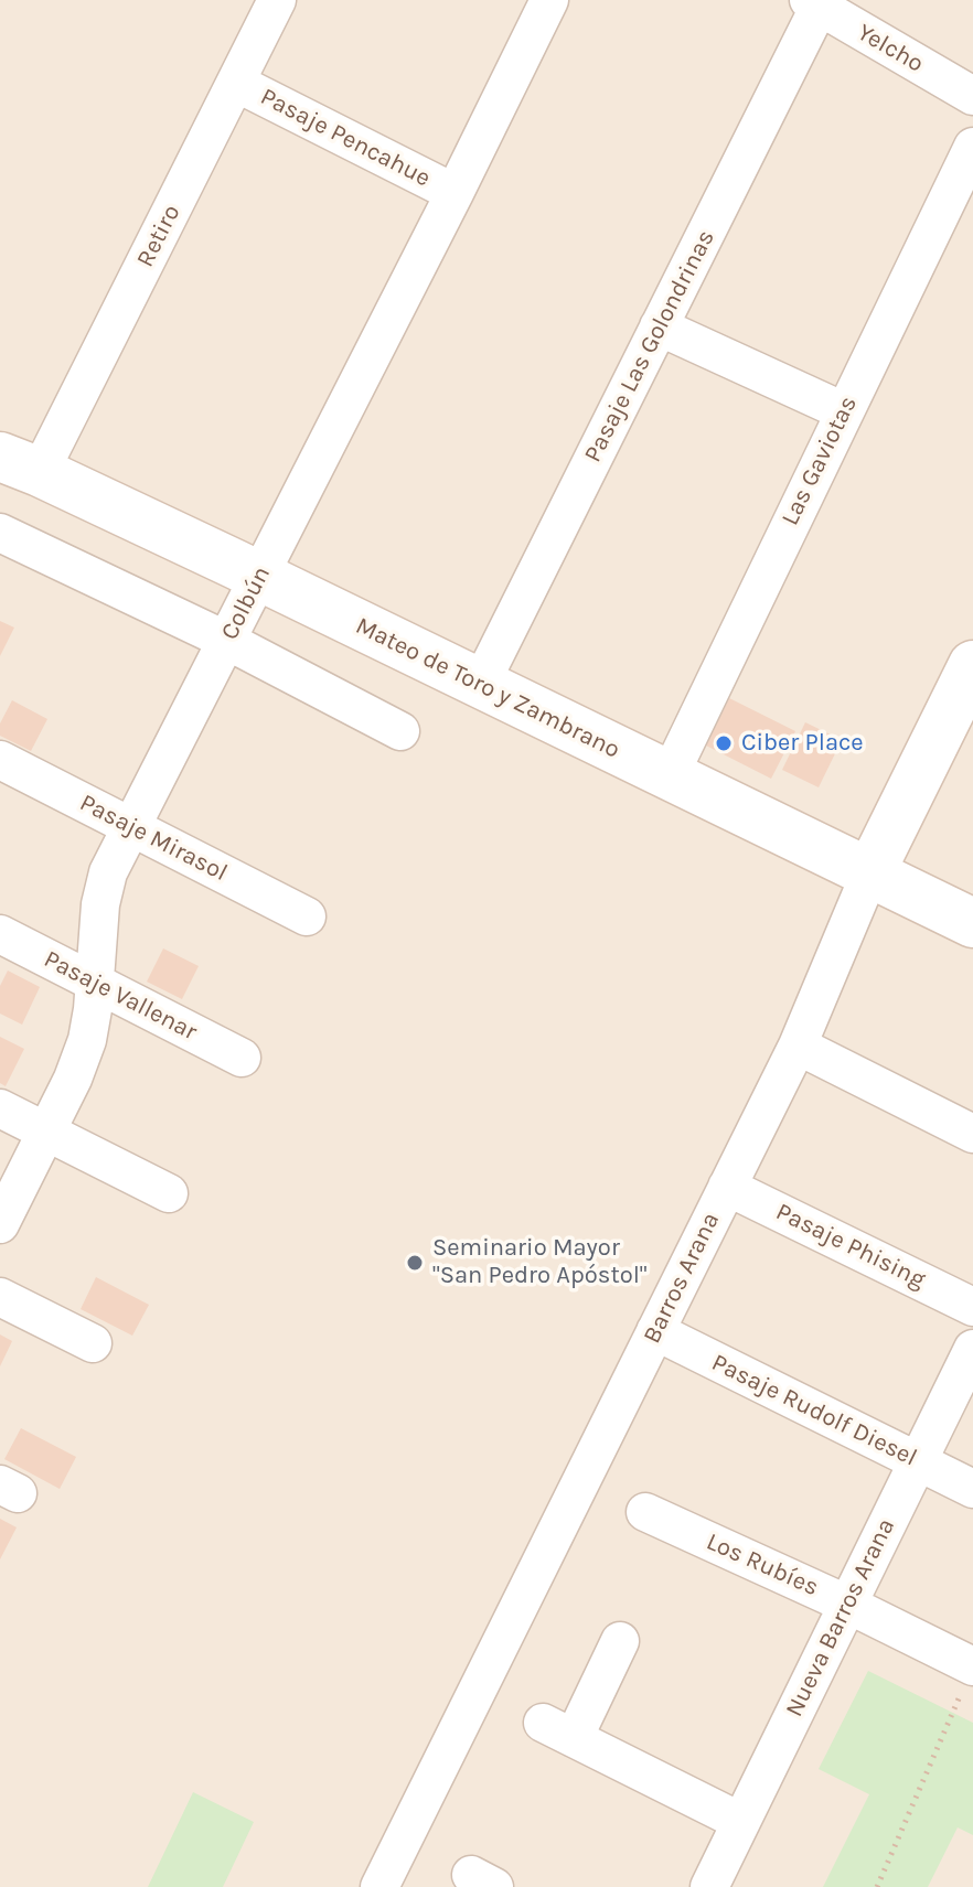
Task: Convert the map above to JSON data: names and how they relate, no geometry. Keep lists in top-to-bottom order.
{
  "streets": {
    "street": [
      "Yelcho",
      "Pasaje Pencahue",
      "Retiro",
      "Pasaje Las Golondrinas",
      "Las Gaviotas",
      "Colbún",
      "Mateo de Toro y Zambrano",
      "Pasaje Mirasol",
      "Pasaje Vallenar",
      "Pasaje Phising",
      "Barros Arana",
      "Pasaje Rudolf Diesel",
      "Los Rubíes",
      "Nueva Barros Arana"
    ]
  },
  "crossings": [
    ["Yelcho", "Pasaje Las Golondrinas"],
    ["Pasaje Pencahue", "Retiro"],
    ["Pasaje Pencahue", "Colbún"],
    ["Retiro", "Mateo de Toro y Zambrano"],
    ["Pasaje Las Golondrinas", "Mateo de Toro y Zambrano"],
    ["Las Gaviotas", "Mateo de Toro y Zambrano"],
    ["Colbún", "Mateo de Toro y Zambrano"],
    ["Colbún", "Pasaje Mirasol"],
    ["Colbún", "Pasaje Vallenar"],
    ["Mateo de Toro y Zambrano", "Barros Arana"],
    ["Pasaje Phising", "Barros Arana"],
    ["Barros Arana", "Pasaje Rudolf Diesel"],
    ["Pasaje Rudolf Diesel", "Nueva Barros Arana"],
    ["Los Rubíes", "Nueva Barros Arana"]
  ],
  "places": ["Ciber Place", "Seminario Mayor \"San Pedro Apóstol\""]
}
